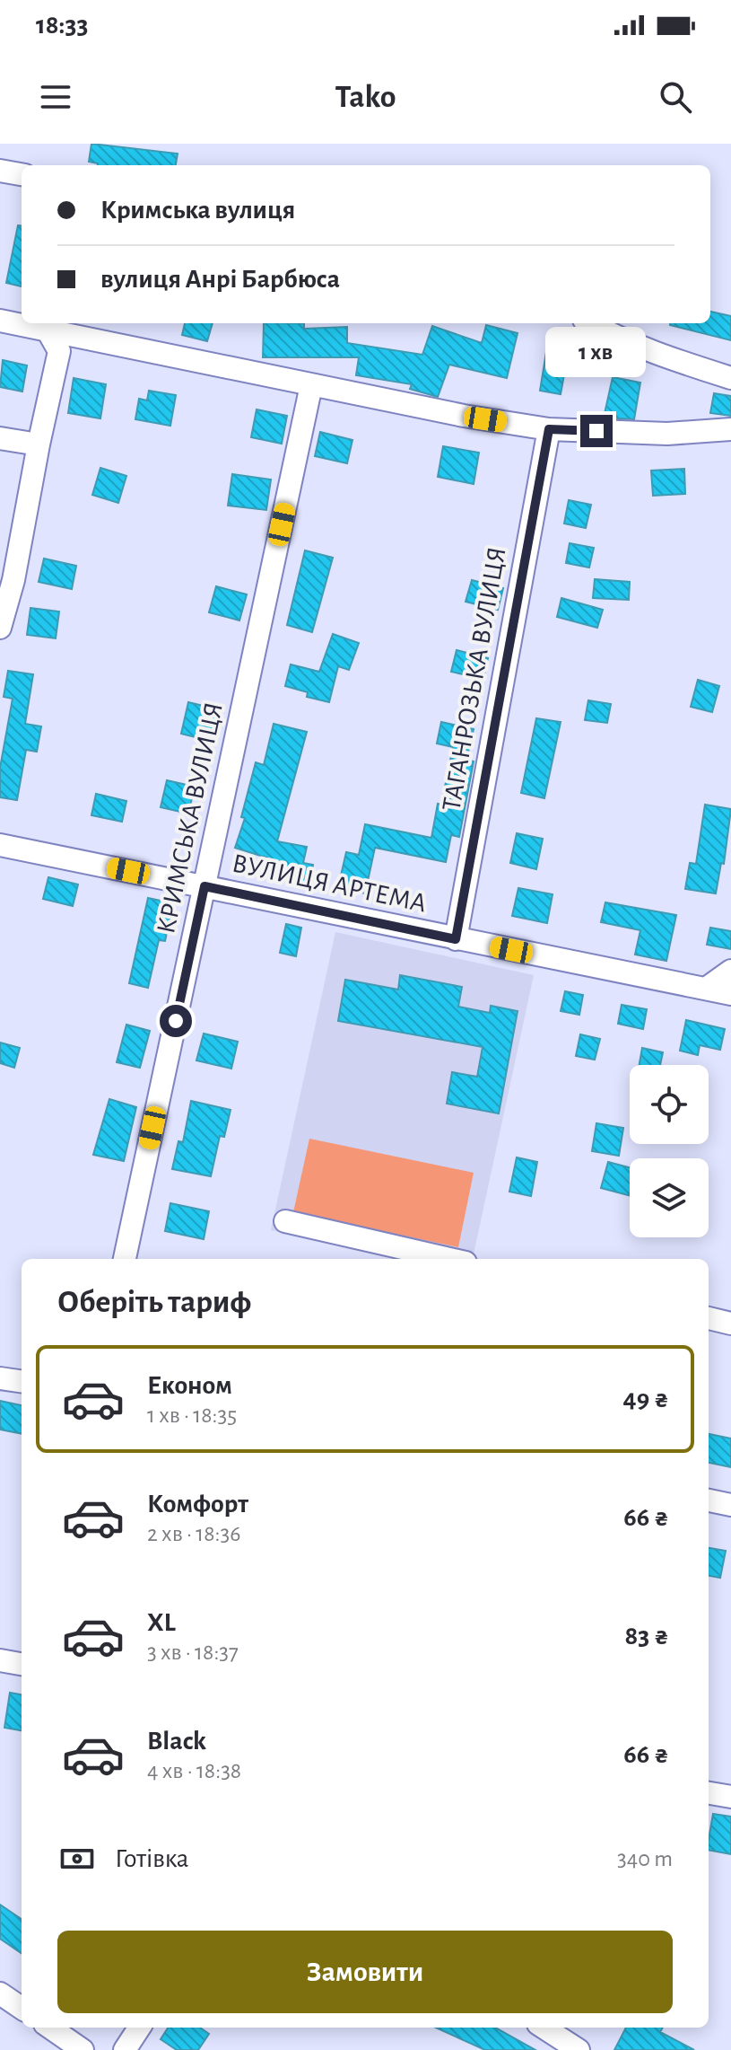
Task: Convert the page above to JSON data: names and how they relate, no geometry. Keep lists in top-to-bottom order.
{
  "streets": {
    "street": ["ТАГАНРОЗЬКА ВУЛИЦЯ", "КРИМСЬКА ВУЛИЦЯ", "ВУЛИЦЯ АРТЕМА"]
  },
  "crossings": [
    ["ТАГАНРОЗЬКА ВУЛИЦЯ", "ВУЛИЦЯ АРТЕМА"],
    ["КРИМСЬКА ВУЛИЦЯ", "ВУЛИЦЯ АРТЕМА"]
  ],
  "page": {
    "status": "18:33",
    "header": "Tako",
    "banner": ["Кримська вулиця", "вулиця Анрі Барбюса"],
    "bubble": "1 хв",
    "heading": "Оберіть тариф",
    "list": [
      {
        "name": "Економ",
        "note": "1 хв · 18:35",
        "value": "49 ₴"
      },
      {
        "name": "Комфорт",
        "note": "2 хв · 18:36",
        "value": "66 ₴"
      },
      {
        "name": "XL",
        "note": "3 хв · 18:37",
        "value": "83 ₴"
      },
      {
        "name": "Black",
        "note": "4 хв · 18:38",
        "value": "66 ₴"
      }
    ],
    "pay": ["Готівка", "340 m"],
    "buttons": "Замовити"
  }
}
